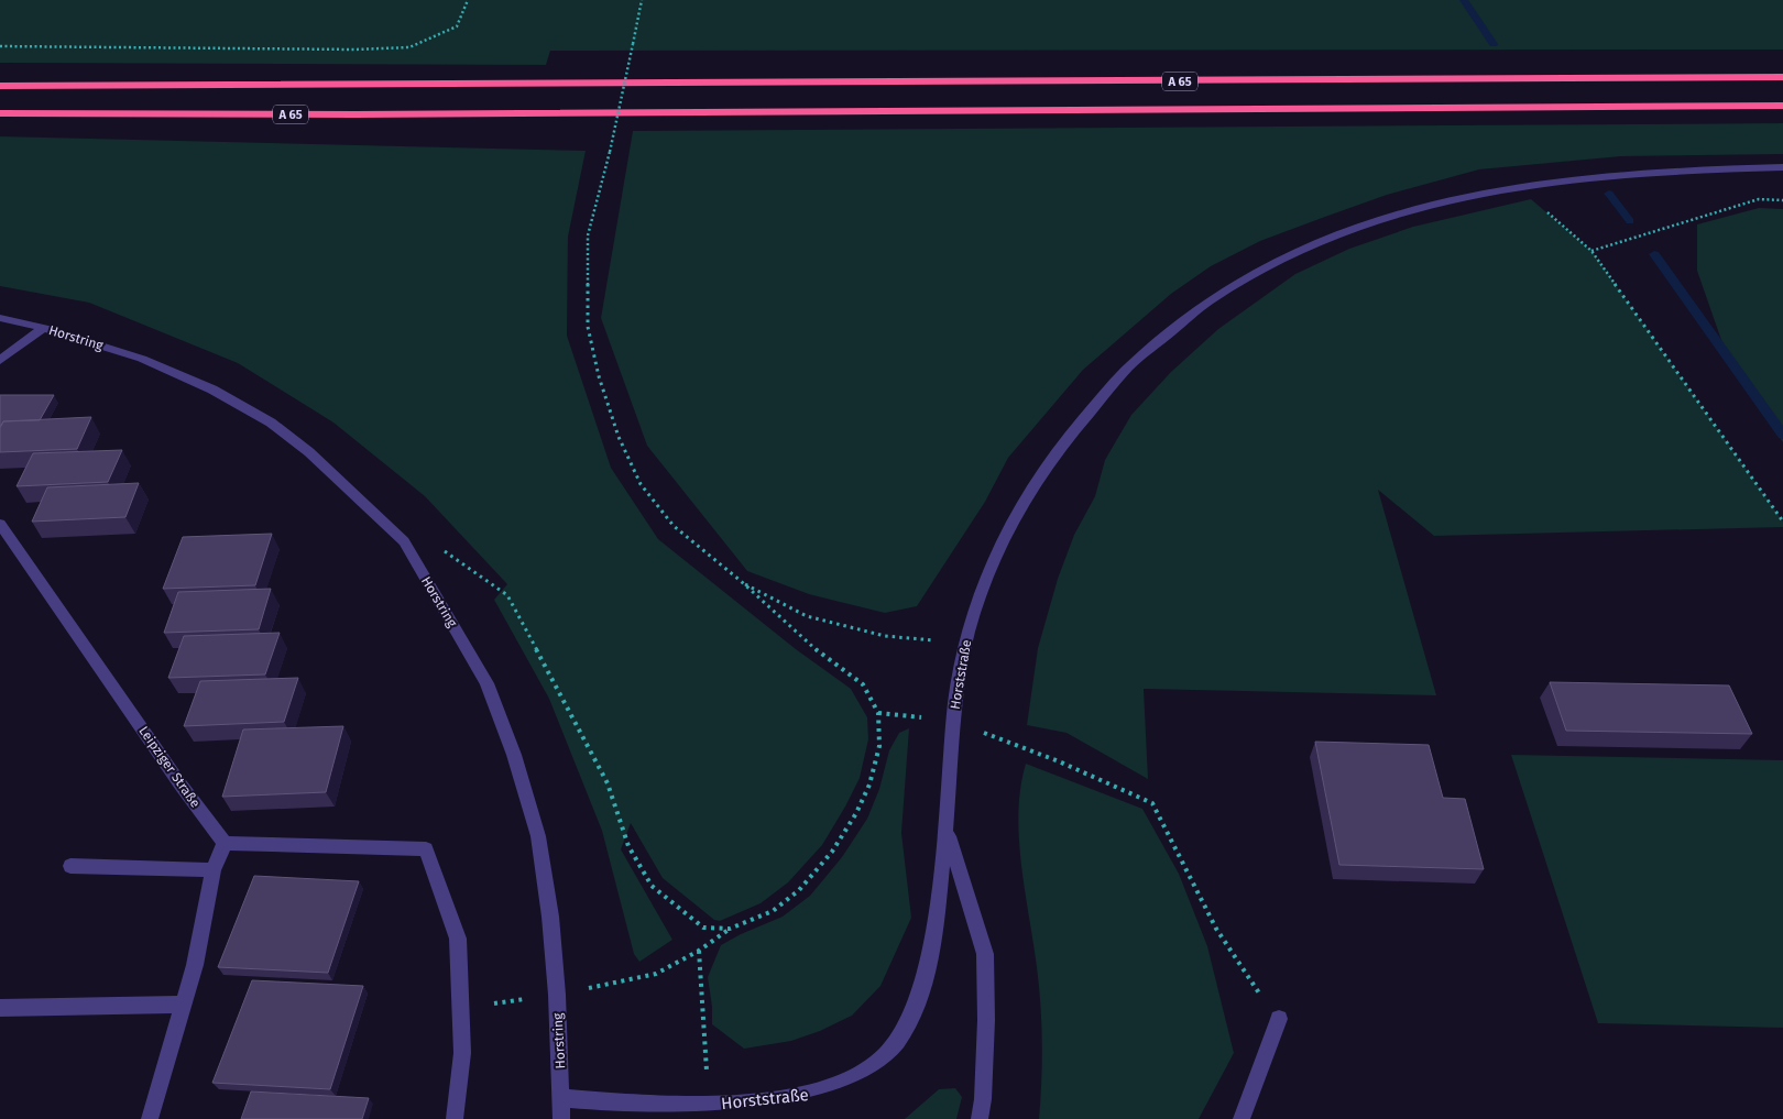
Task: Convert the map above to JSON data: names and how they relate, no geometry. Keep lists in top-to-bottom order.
{
  "streets": {
    "highway": ["A 65"],
    "street": ["Horstring", "Horststraße", "Leipziger Straße"]
  },
  "crossings": [
    ["Horstring", "Horststraße"]
  ]
}
